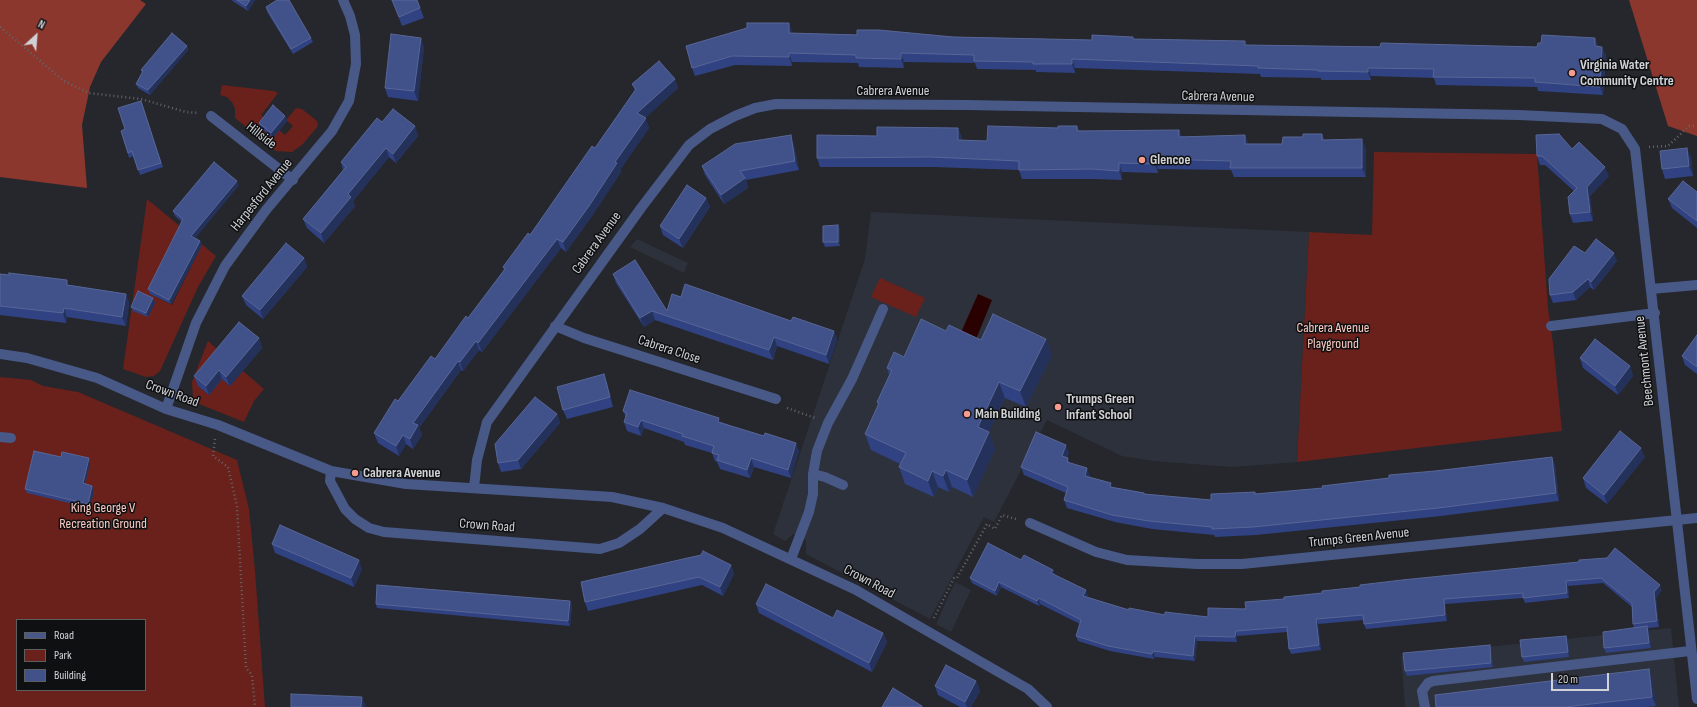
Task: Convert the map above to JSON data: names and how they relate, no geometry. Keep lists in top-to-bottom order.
{
  "streets": {
    "street": [
      "Cabrera Avenue",
      "Hillside",
      "Harpesford Avenue",
      "Cabrera Close",
      "Beechmont Avenue",
      "Crown Road",
      "Trumps Green Avenue"
    ]
  },
  "crossings": [
    ["Cabrera Avenue", "Cabrera Close"],
    ["Cabrera Avenue", "Beechmont Avenue"],
    ["Cabrera Avenue", "Crown Road"],
    ["Hillside", "Harpesford Avenue"],
    ["Harpesford Avenue", "Crown Road"],
    ["Beechmont Avenue", "Trumps Green Avenue"]
  ],
  "parks": ["Cabrera Avenue Playground", "King George V Recreation Ground"],
  "places": [
    "Virginia Water Community Centre",
    "Glencoe",
    "Trumps Green Infant School",
    "Main Building",
    "Cabrera Avenue"
  ],
  "legend": ["Road", "Park", "Building"],
  "scale_bar": "20 m",
  "north": "top right"
}
